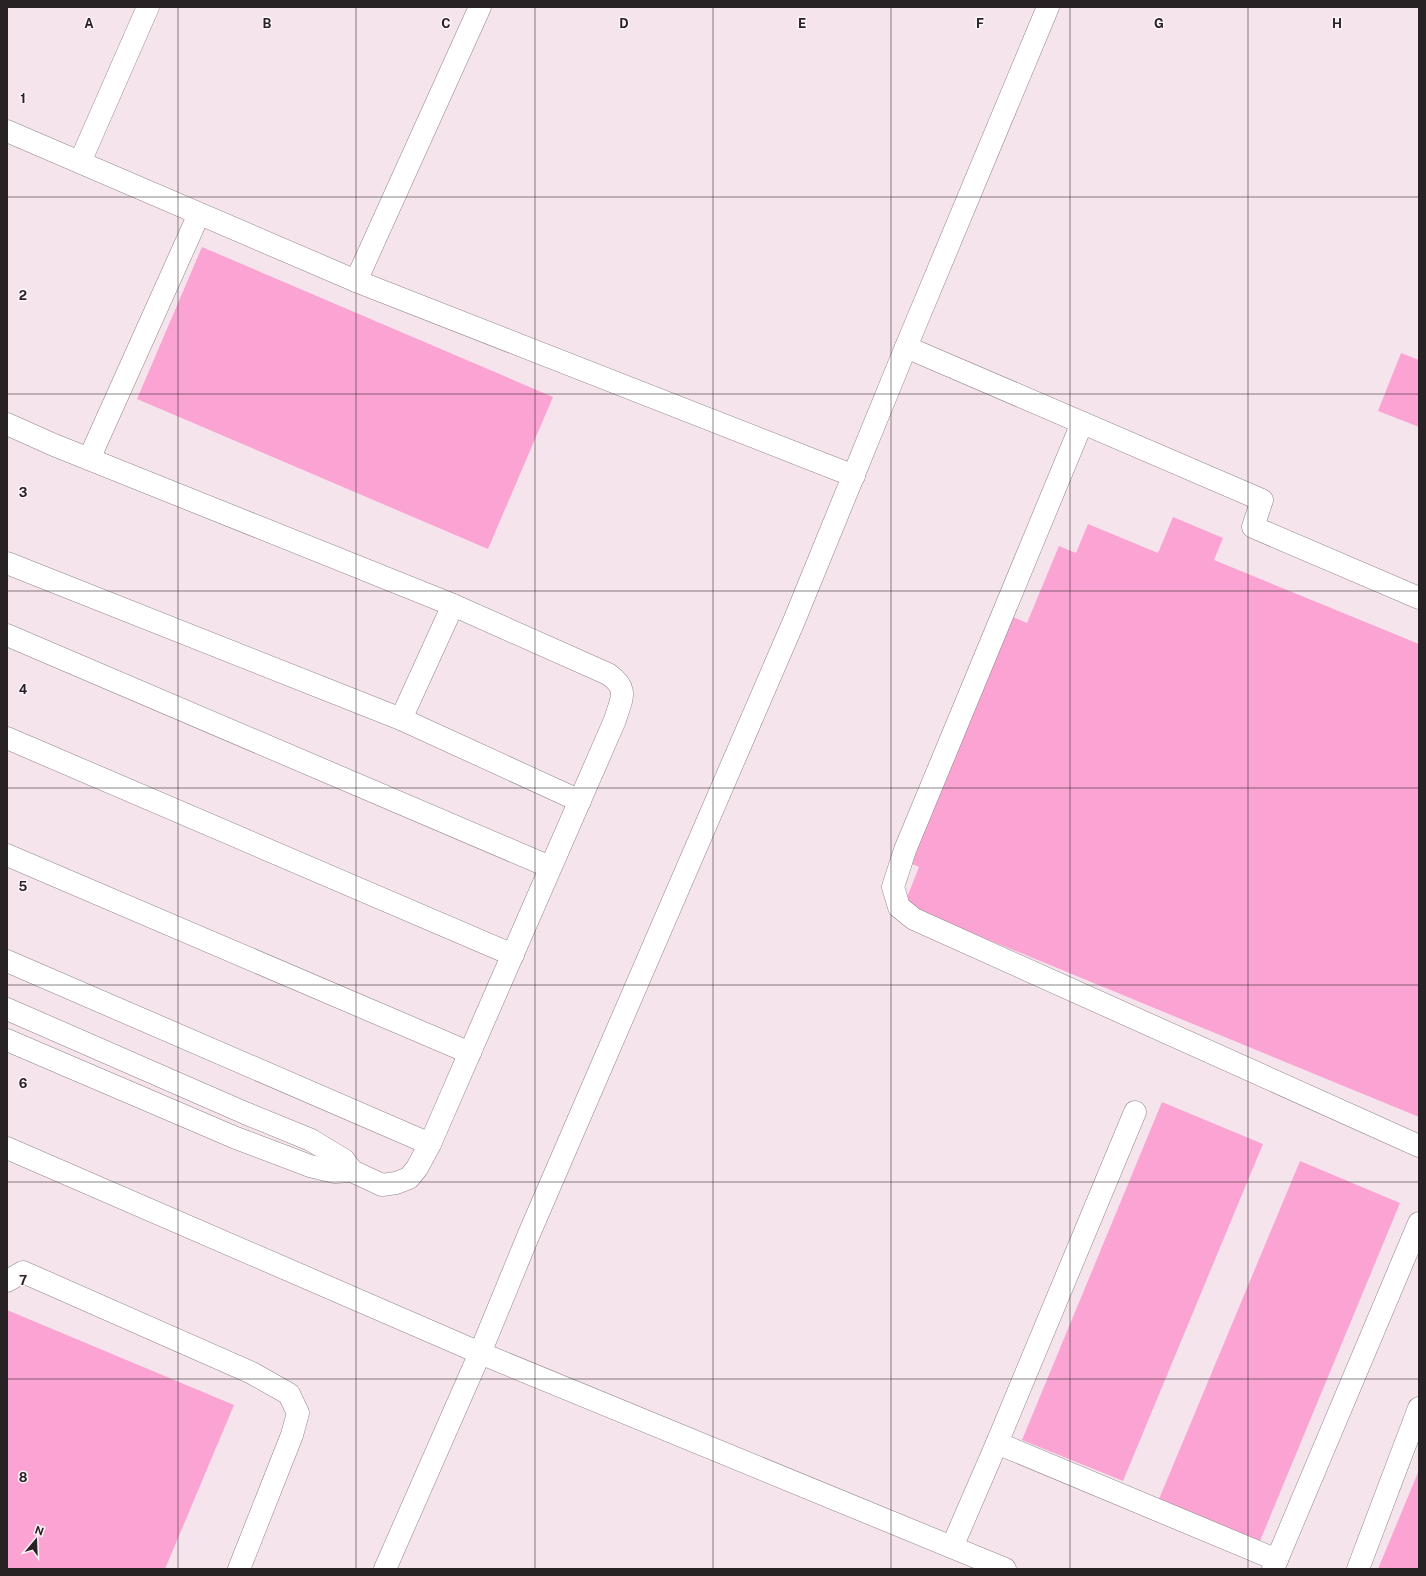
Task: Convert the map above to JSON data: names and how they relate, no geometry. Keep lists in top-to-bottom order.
{
  "north": "top",
  "grid": {
    "columns": [
      "A",
      "B",
      "C",
      "D",
      "E",
      "F",
      "G",
      "H"
    ],
    "rows": [
      "1",
      "2",
      "3",
      "4",
      "5",
      "6",
      "7",
      "8"
    ]
  }
}
